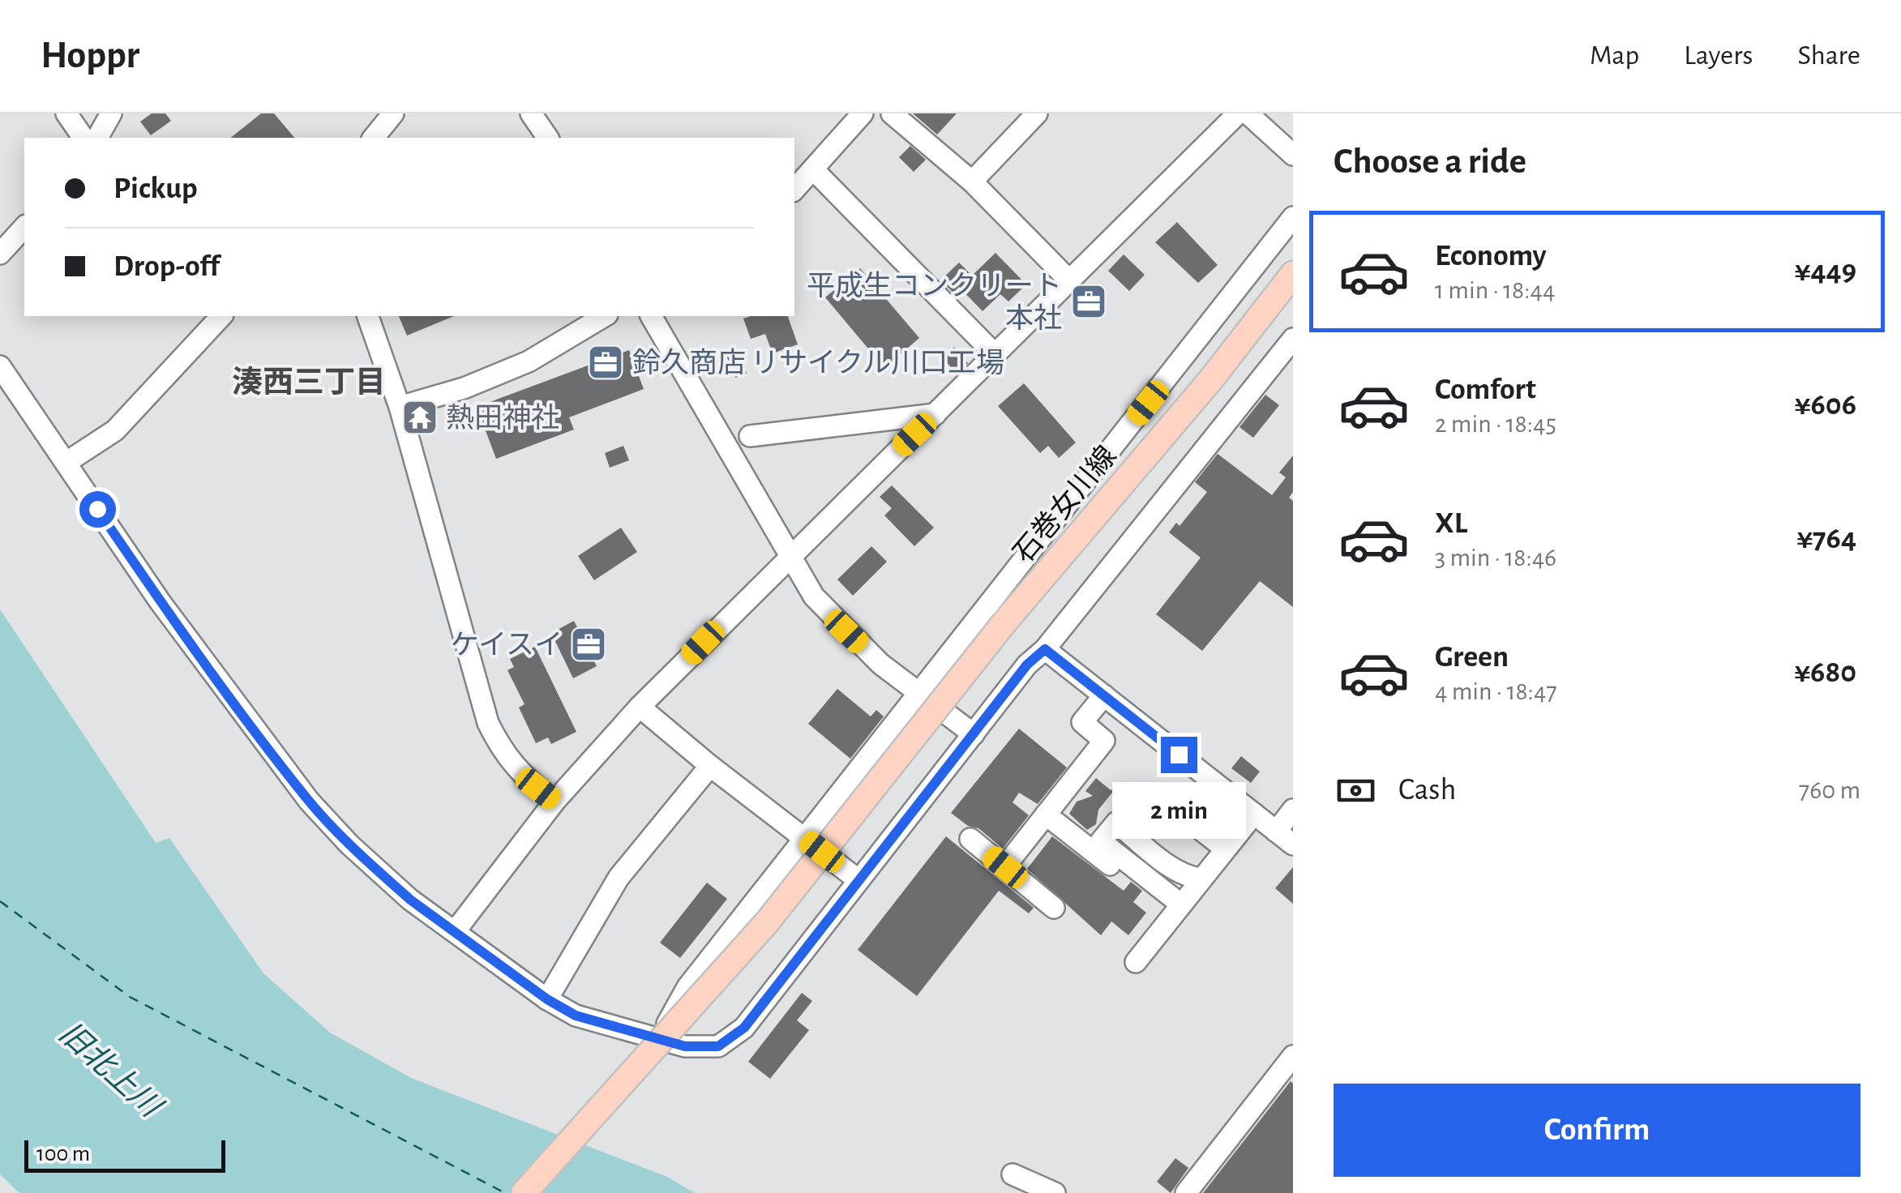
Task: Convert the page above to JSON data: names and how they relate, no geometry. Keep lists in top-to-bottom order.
{
  "streets": {
    "main road": ["石巻女川線"]
  },
  "districts": ["湊西三丁目"],
  "water": ["旧北上川"],
  "places": {
    "office": ["平成生コンクリート 本社", "鈴久商店 リサイクル川口工場", "ケイスイ"],
    "temple": ["熱田神社"]
  },
  "scale_bar": "100 m",
  "page": {
    "header": "Hoppr",
    "nav": ["Map", "Layers", "Share"],
    "heading": "Choose a ride",
    "banner": ["Pickup", "Drop-off"],
    "list": [
      {
        "name": "Economy",
        "note": "1 min · 18:44",
        "value": "¥449"
      },
      {
        "name": "Comfort",
        "note": "2 min · 18:45",
        "value": "¥606"
      },
      {
        "name": "XL",
        "note": "3 min · 18:46",
        "value": "¥764"
      },
      {
        "name": "Green",
        "note": "4 min · 18:47",
        "value": "¥680"
      }
    ],
    "pay": ["Cash", "760 m"],
    "bubble": "2 min",
    "buttons": "Confirm",
    "scale": "100 m"
  }
}
